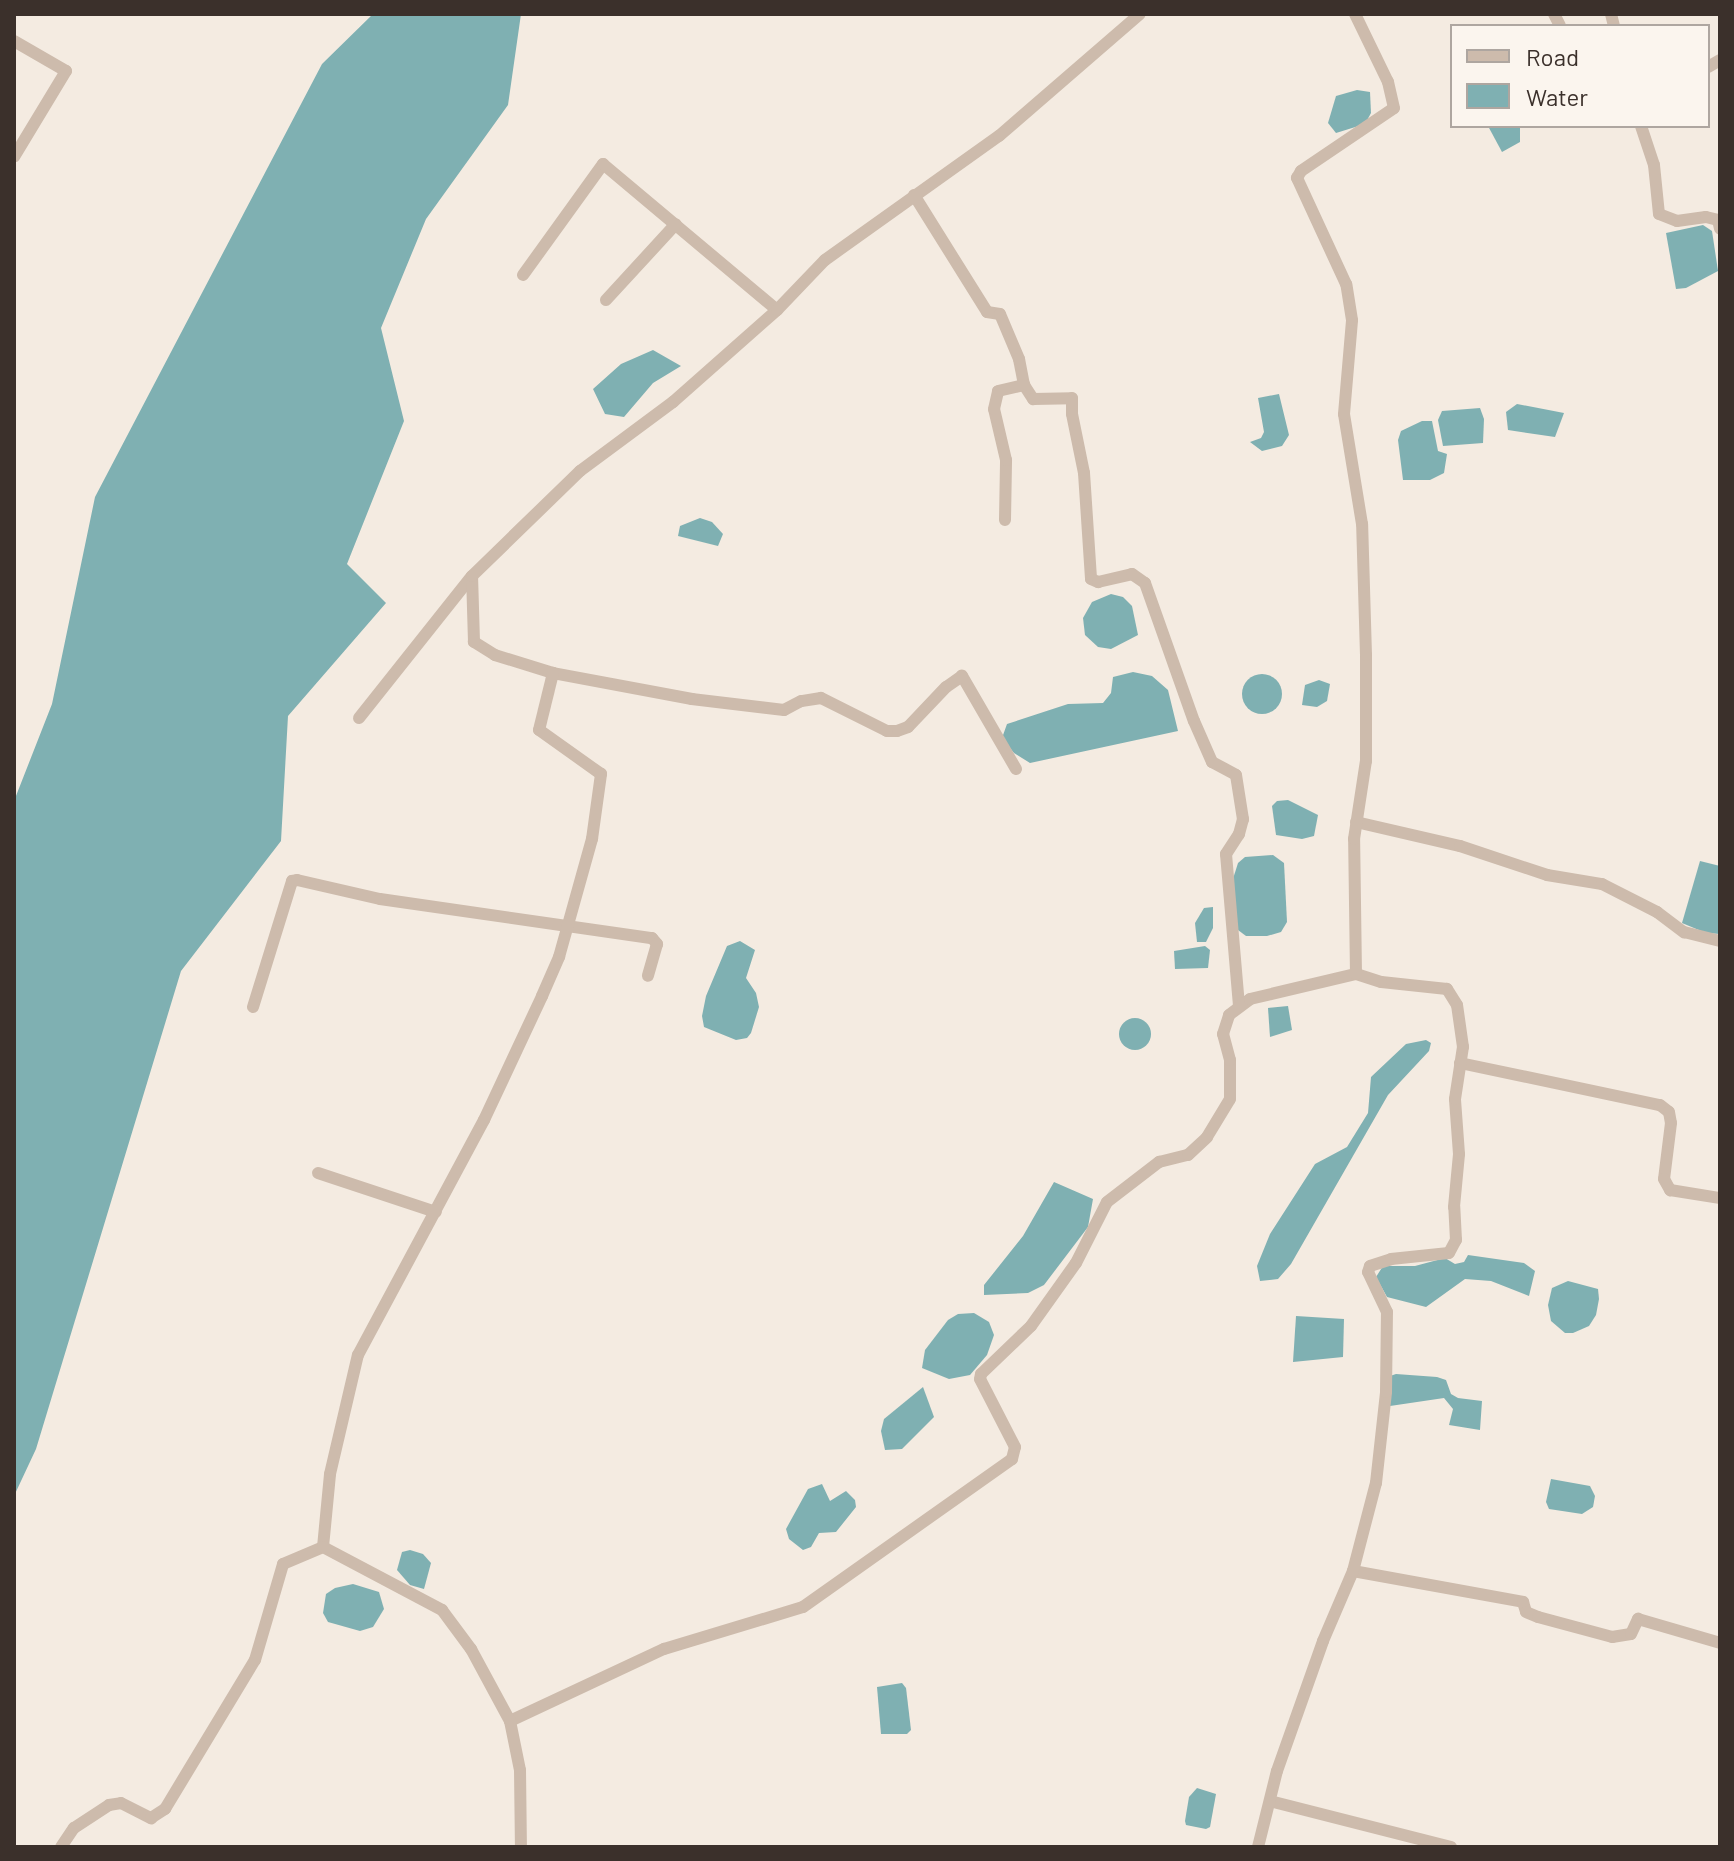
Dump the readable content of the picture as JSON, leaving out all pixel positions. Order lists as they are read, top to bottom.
{
  "legend": ["Road", "Water"]
}
